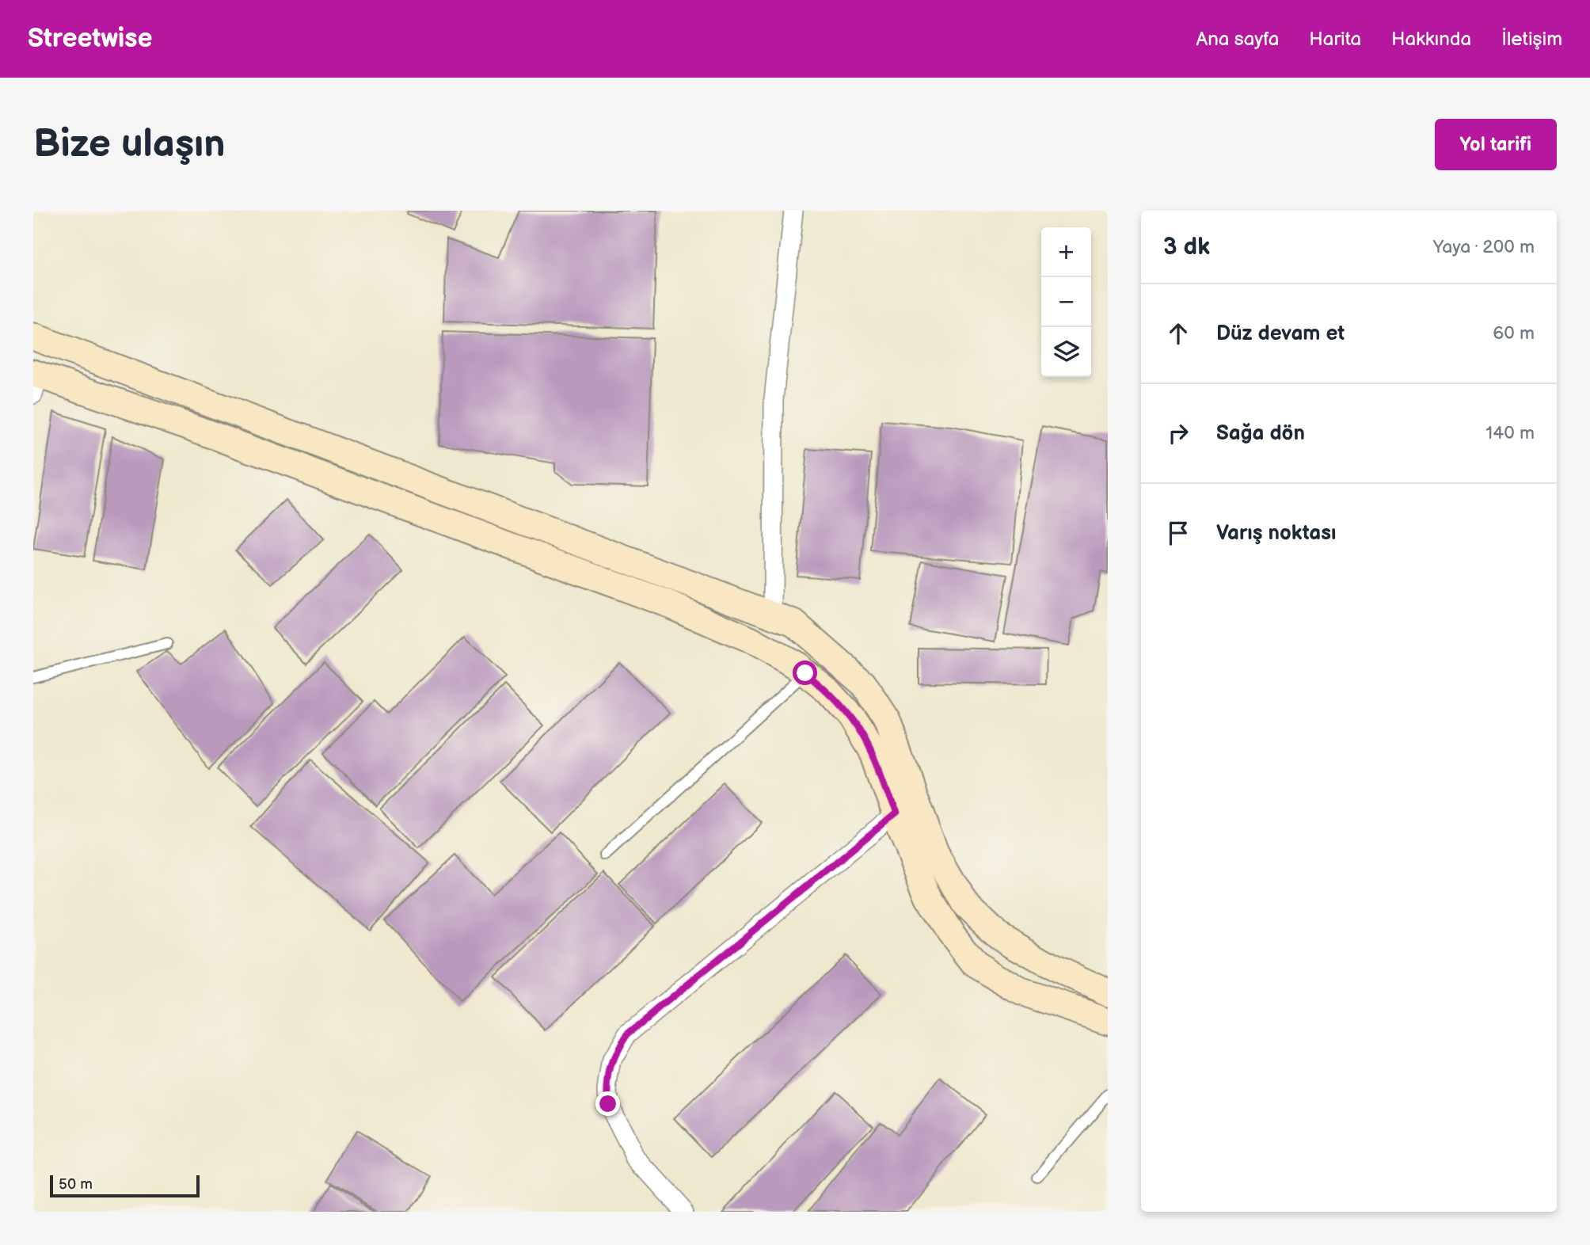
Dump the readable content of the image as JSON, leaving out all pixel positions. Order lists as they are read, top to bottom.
{
  "scale_bar": "50 m",
  "page": {
    "header": "Streetwise",
    "nav": [
      "Ana sayfa",
      "Harita",
      "Hakkında",
      "İletişim"
    ],
    "buttons": "Yol tarifi",
    "title": "Bize ulaşın",
    "heading": ["3 dk", "Yaya · 200 m"],
    "map_buttons": ["+", "−"],
    "list": [
      ["Düz devam et", "60 m"],
      ["Sağa dön", "140 m"],
      "Varış noktası"
    ],
    "scale": "50 m"
  }
}
